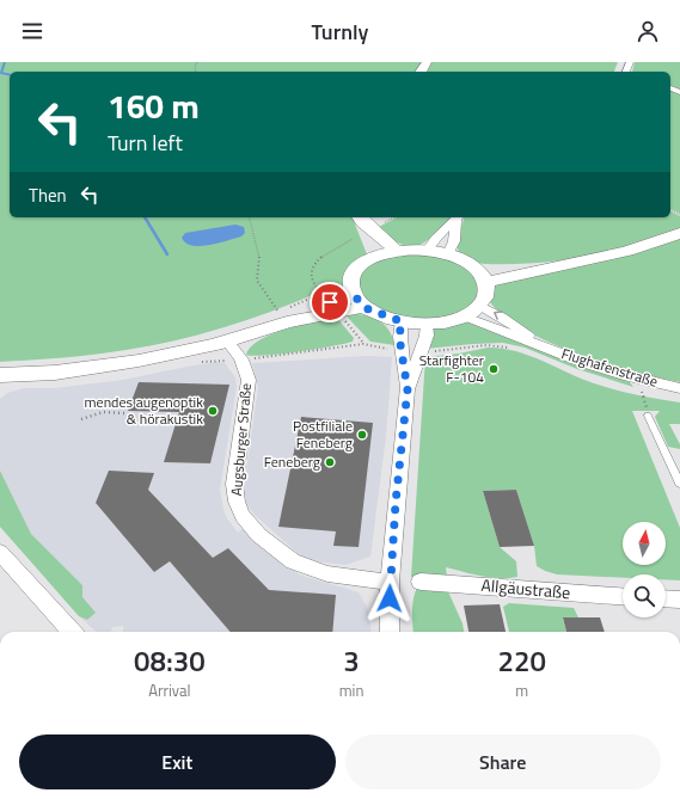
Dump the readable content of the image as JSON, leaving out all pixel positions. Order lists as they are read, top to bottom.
{
  "streets": {
    "street": ["Flughafenstraße", "Augsburger Straße", "Allgäustraße"]
  },
  "places": [
    "Starfighter F-104",
    "mendes augenoptik & hörakustik",
    "Postfiliale Feneberg",
    "Feneberg"
  ],
  "north": "top",
  "page": {
    "header": "Turnly",
    "turn": ["160 m", "Turn left"],
    "then": "Then",
    "eta": [
      "08:30",
      "Arrival",
      "3",
      "min",
      "220",
      "m"
    ],
    "buttons": ["Exit", "Share"]
  }
}
